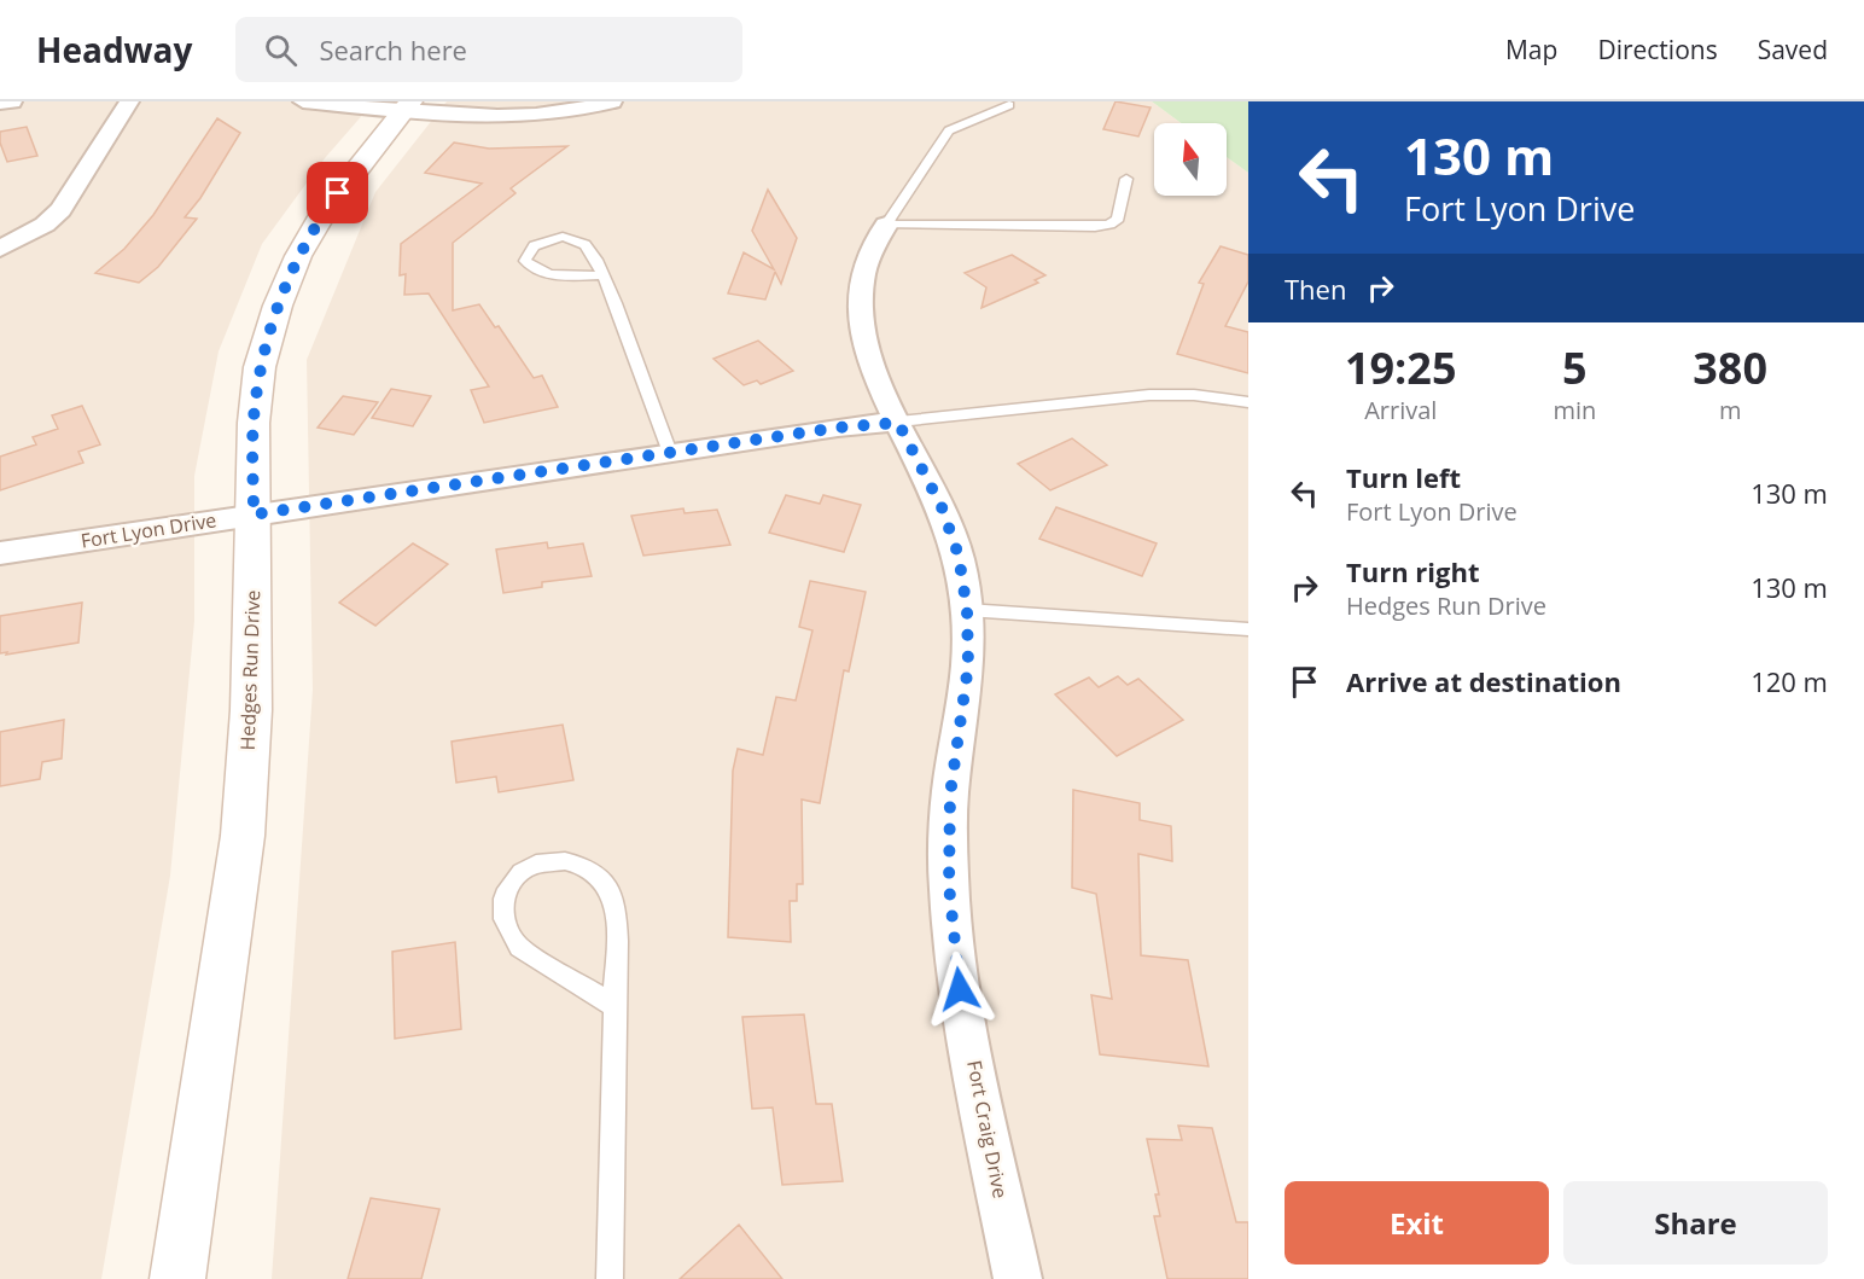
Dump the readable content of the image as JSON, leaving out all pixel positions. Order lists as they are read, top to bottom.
{
  "streets": {
    "street": ["Fort Lyon Drive", "Hedges Run Drive", "Fort Craig Drive"]
  },
  "crossings": [
    ["Fort Lyon Drive", "Hedges Run Drive"],
    ["Fort Lyon Drive", "Fort Craig Drive"]
  ],
  "north": "top",
  "page": {
    "header": "Headway",
    "search": "Search here",
    "nav": ["Map", "Directions", "Saved"],
    "turn": ["130 m", "Fort Lyon Drive"],
    "then": "Then",
    "eta": [
      "19:25",
      "Arrival",
      "5",
      "min",
      "380",
      "m"
    ],
    "list": [
      {
        "name": "Turn left",
        "note": "Fort Lyon Drive",
        "value": "130 m"
      },
      {
        "name": "Turn right",
        "note": "Hedges Run Drive",
        "value": "130 m"
      },
      {
        "name": "Arrive at destination",
        "value": "120 m"
      }
    ],
    "buttons": ["Exit", "Share"]
  }
}
